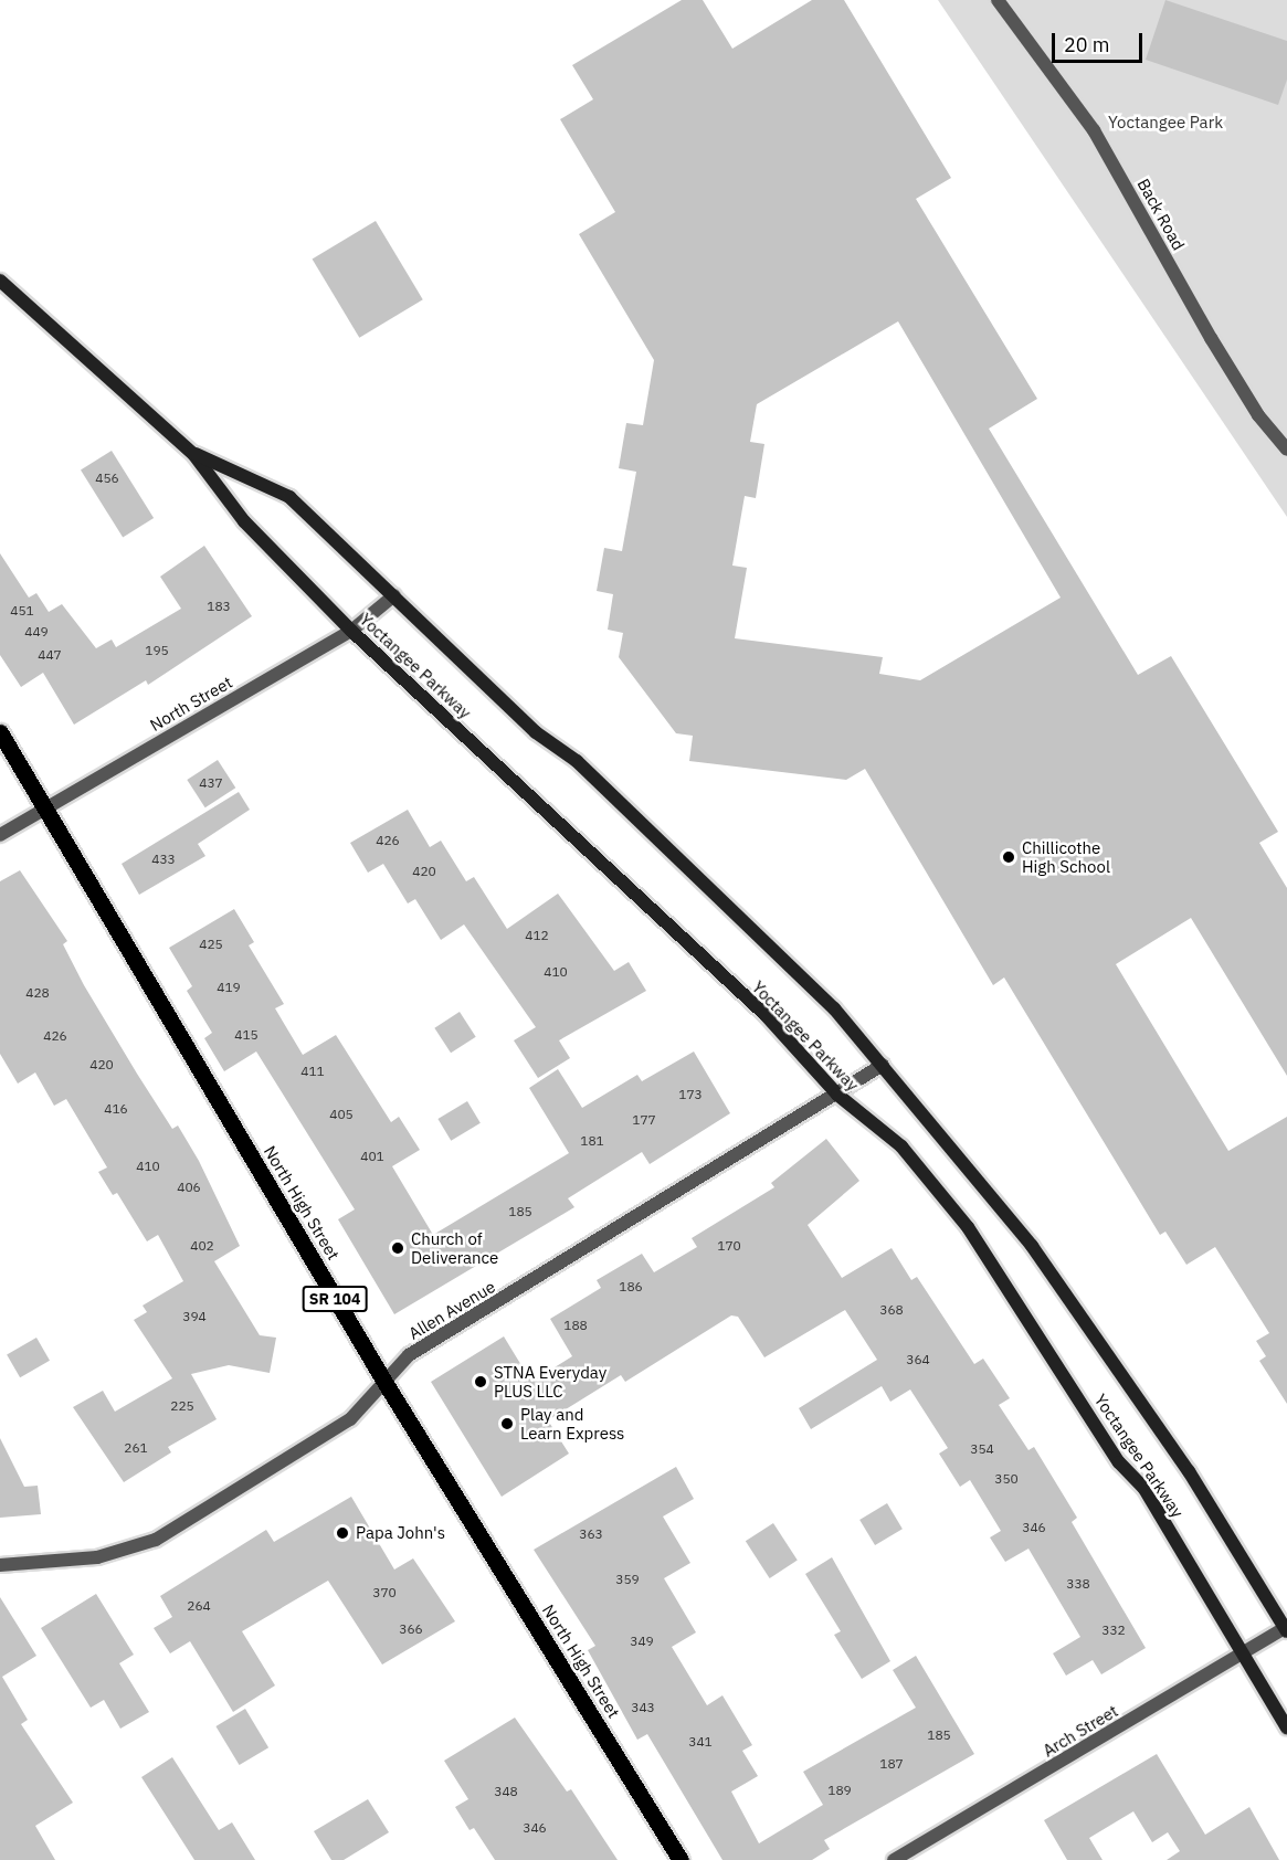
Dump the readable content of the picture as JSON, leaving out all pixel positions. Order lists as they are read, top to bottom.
{
  "streets": {
    "main road": ["North High Street", "SR 104"],
    "street": [
      "Back Road",
      "Yoctangee Parkway",
      "North Street",
      "Allen Avenue",
      "Arch Street"
    ]
  },
  "crossings": [
    ["Yoctangee Parkway", "North Street"],
    ["Yoctangee Parkway", "Allen Avenue"],
    ["Yoctangee Parkway", "Arch Street"],
    ["North Street", "North High Street"],
    ["North High Street", "Allen Avenue"]
  ],
  "parks": ["Yoctangee Park"],
  "places": [
    "Chillicothe High School",
    "Church of Deliverance",
    "STNA Everyday PLUS LLC",
    "Play and Learn Express",
    "Papa John's"
  ],
  "house_numbers": [
    "456",
    "183",
    "451",
    "449",
    "195",
    "447",
    "437",
    "426",
    "433",
    "420",
    "412",
    "425",
    "410",
    "419",
    "428",
    "415",
    "426",
    "420",
    "411",
    "173",
    "416",
    "405",
    "177",
    "181",
    "401",
    "410",
    "406",
    "185",
    "402",
    "170",
    "186",
    "368",
    "394",
    "188",
    "364",
    "225",
    "261",
    "354",
    "350",
    "346",
    "363",
    "359",
    "338",
    "370",
    "264",
    "366",
    "332",
    "349",
    "343",
    "185",
    "341",
    "187",
    "189",
    "348",
    "346"
  ],
  "scale_bar": "20 m"
}
